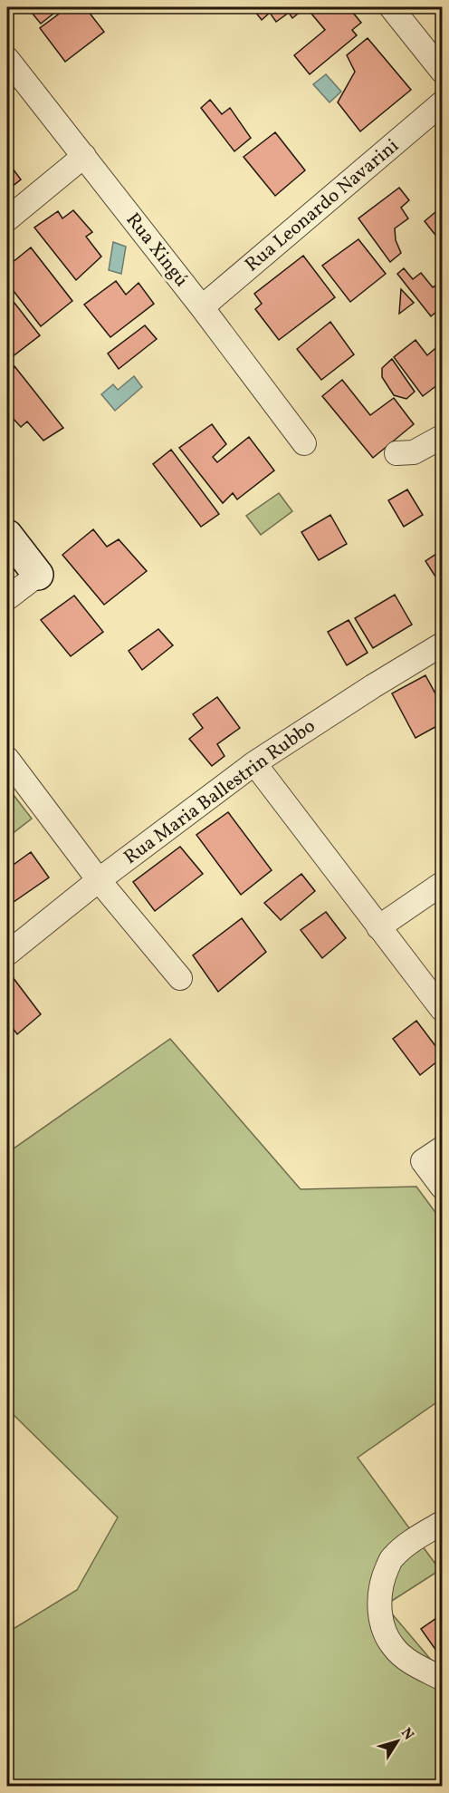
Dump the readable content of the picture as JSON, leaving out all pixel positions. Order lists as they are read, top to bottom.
{
  "streets": {
    "street": ["Rua Leonardo Navarini", "Rua Xingú", "Rua Maria Ballestrin Rubbo"]
  },
  "crossings": [
    ["Rua Leonardo Navarini", "Rua Xingú"]
  ],
  "north": "top right"
}
